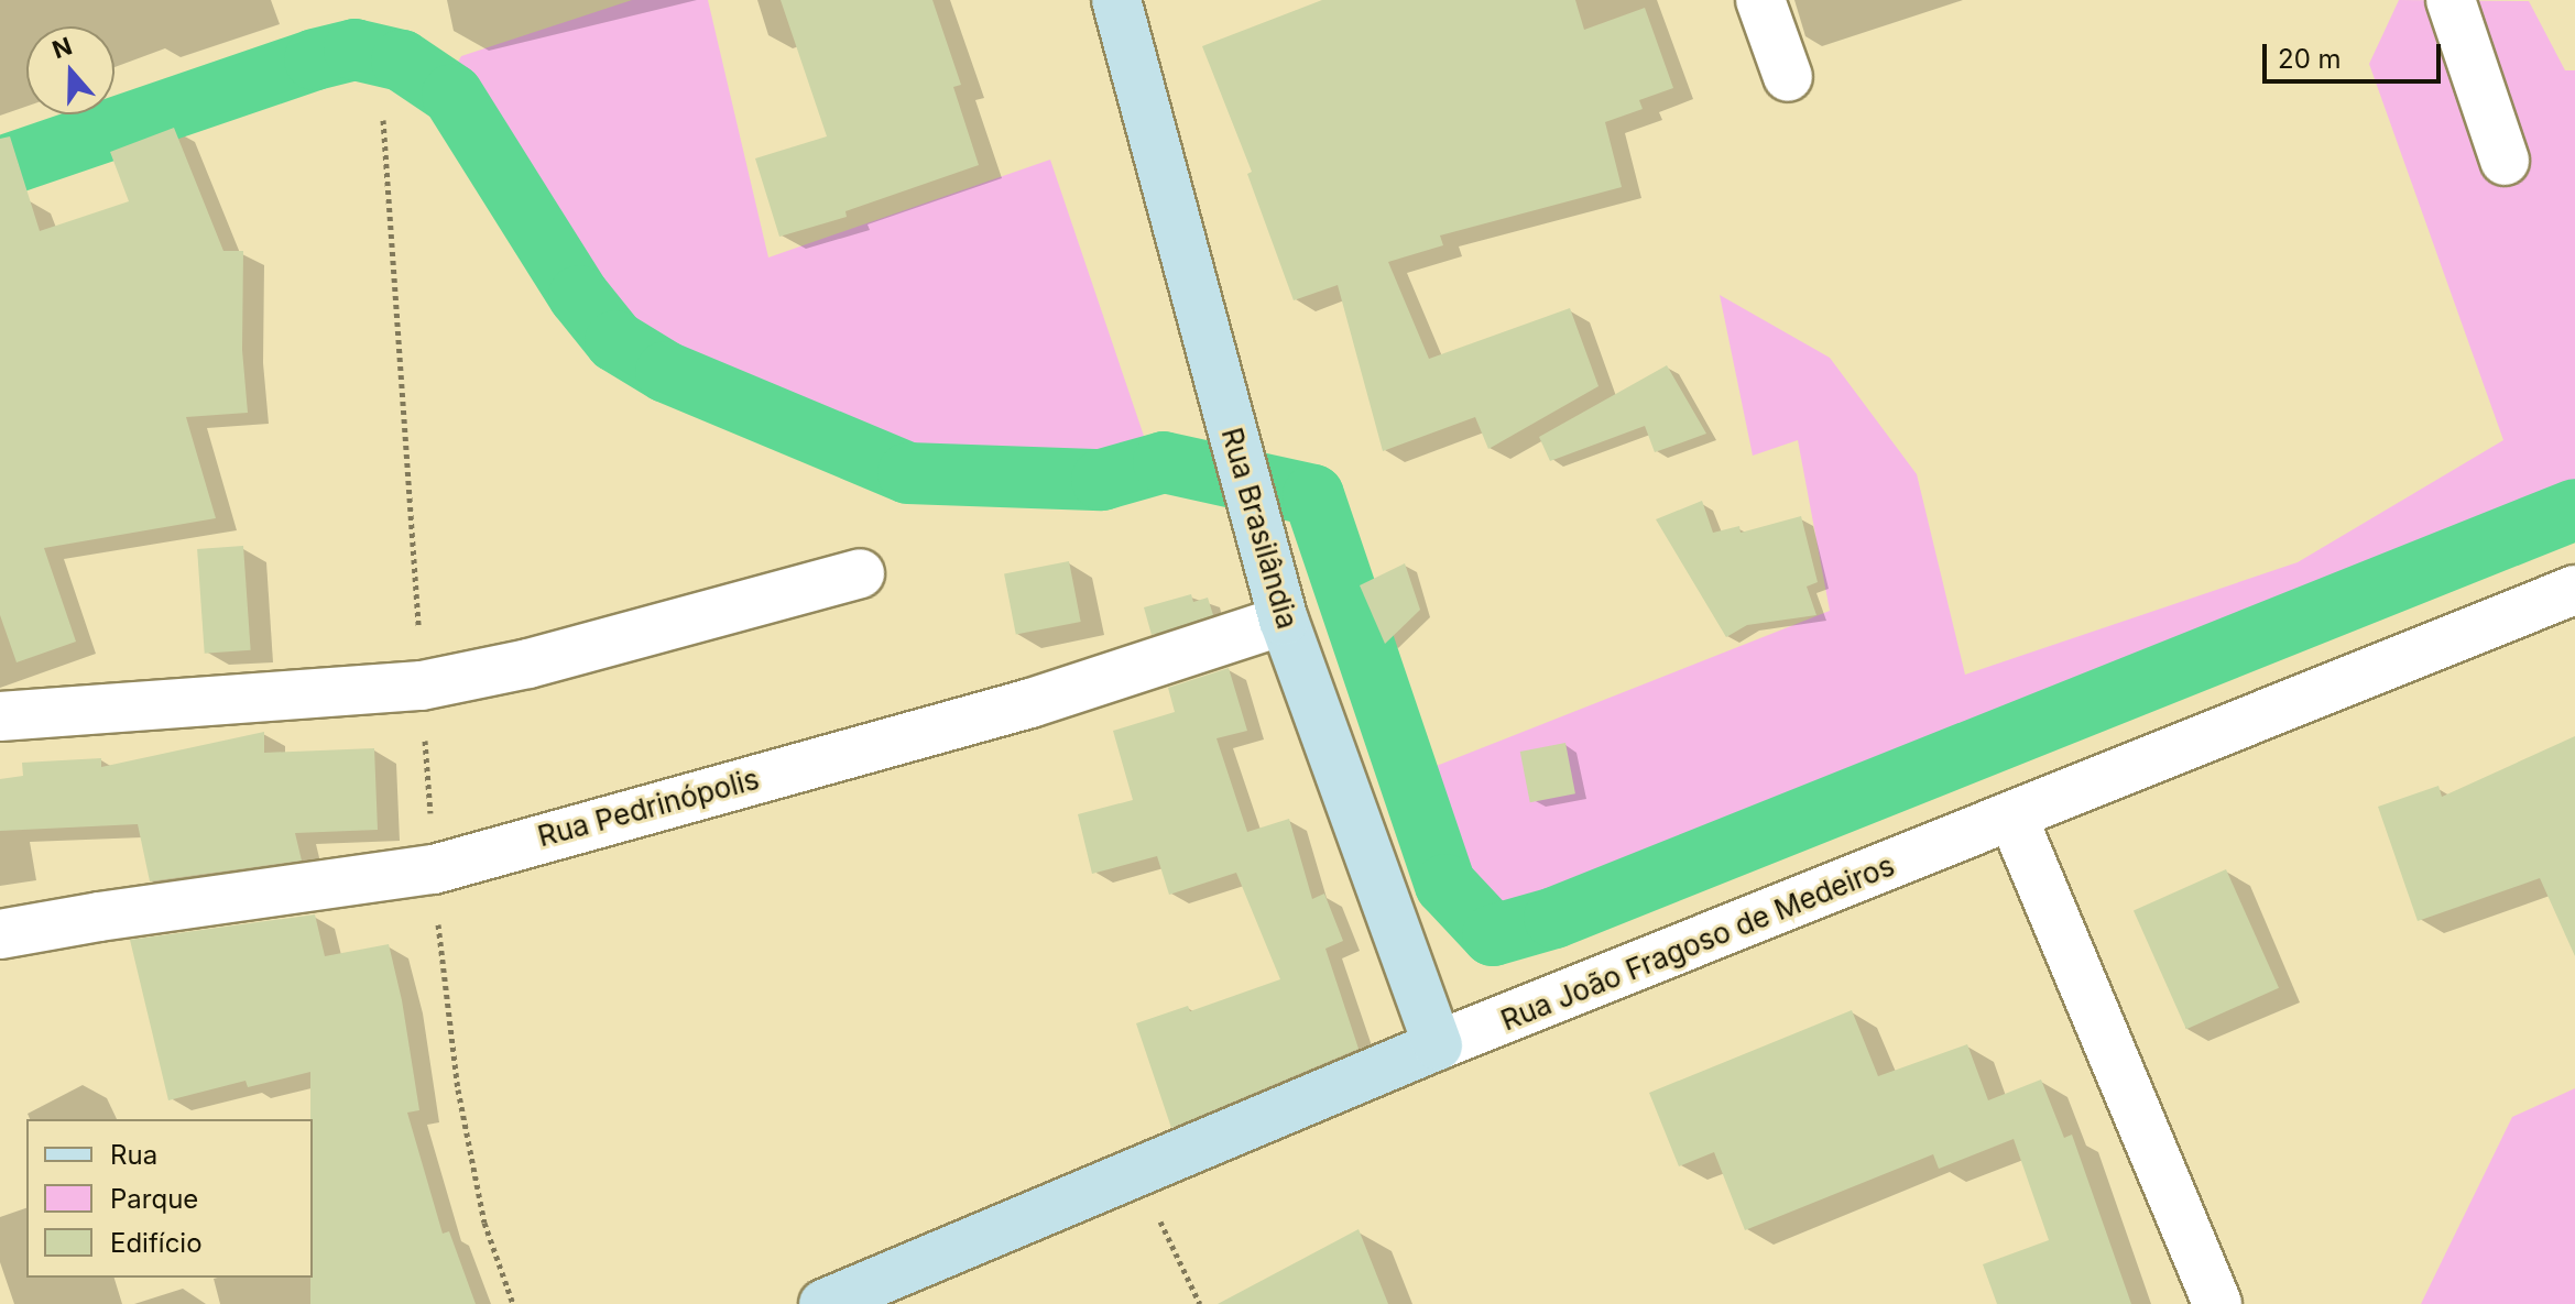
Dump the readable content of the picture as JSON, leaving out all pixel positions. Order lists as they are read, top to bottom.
{
  "streets": {
    "street": ["Rua Brasilândia", "Rua Pedrinópolis", "Rua João Fragoso de Medeiros"]
  },
  "crossings": [
    ["Rua Brasilândia", "Rua Pedrinópolis"],
    ["Rua Brasilândia", "Rua João Fragoso de Medeiros"]
  ],
  "legend": ["Rua", "Parque", "Edifício"],
  "scale_bar": "20 m",
  "north": "top"
}
